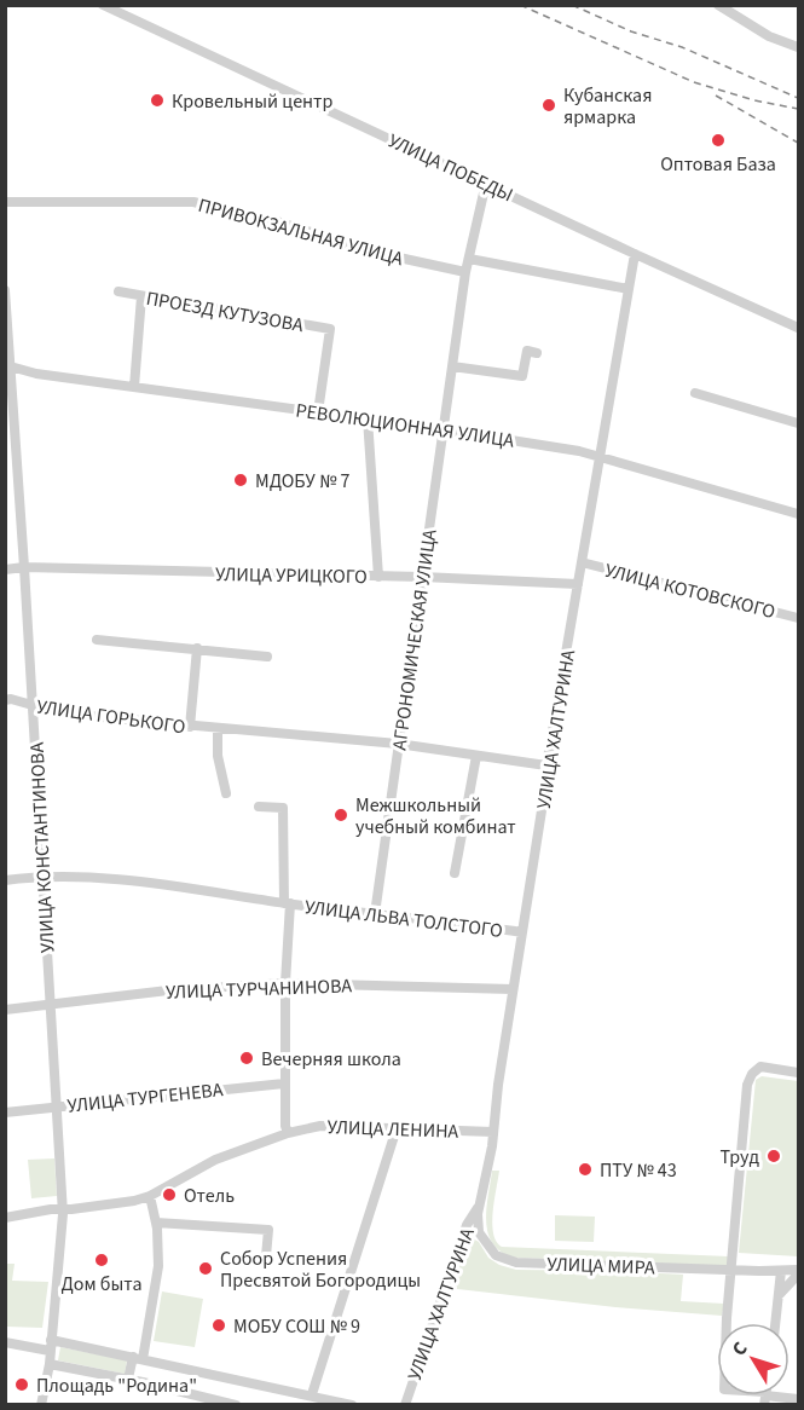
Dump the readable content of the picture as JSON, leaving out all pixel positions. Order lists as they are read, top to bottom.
{
  "streets": {
    "street": [
      "УЛИЦА ПОБЕДЫ",
      "ПРИВОКЗАЛЬНАЯ УЛИЦА",
      "ПРОЕЗД КУТУЗОВА",
      "РЕВОЛЮЦИОННАЯ УЛИЦА",
      "УЛИЦА УРИЦКОГО",
      "УЛИЦА КОТОВСКОГО",
      "АГРОНОМИЧЕСКАЯ УЛИЦА",
      "УЛИЦА ГОРЬКОГО",
      "УЛИЦА ХАЛТУРИНА",
      "УЛИЦА КОНСТАНТИНОВА",
      "УЛИЦА ЛЬВА ТОЛСТОГО",
      "УЛИЦА ТУРЧАНИНОВА",
      "УЛИЦА ТУРГЕНЕВА",
      "УЛИЦА ЛЕНИНА",
      "УЛИЦА МИРА"
    ]
  },
  "crossings": [
    ["УЛИЦА ПОБЕДЫ", "АГРОНОМИЧЕСКАЯ УЛИЦА"],
    ["УЛИЦА ПОБЕДЫ", "УЛИЦА ХАЛТУРИНА"],
    ["ПРИВОКЗАЛЬНАЯ УЛИЦА", "АГРОНОМИЧЕСКАЯ УЛИЦА"],
    ["ПРОЕЗД КУТУЗОВА", "РЕВОЛЮЦИОННАЯ УЛИЦА"],
    ["РЕВОЛЮЦИОННАЯ УЛИЦА", "АГРОНОМИЧЕСКАЯ УЛИЦА"],
    ["РЕВОЛЮЦИОННАЯ УЛИЦА", "УЛИЦА ХАЛТУРИНА"],
    ["РЕВОЛЮЦИОННАЯ УЛИЦА", "УЛИЦА КОНСТАНТИНОВА"],
    ["УЛИЦА УРИЦКОГО", "АГРОНОМИЧЕСКАЯ УЛИЦА"],
    ["УЛИЦА УРИЦКОГО", "УЛИЦА ХАЛТУРИНА"],
    ["УЛИЦА УРИЦКОГО", "УЛИЦА КОНСТАНТИНОВА"],
    ["УЛИЦА КОТОВСКОГО", "УЛИЦА ХАЛТУРИНА"],
    ["АГРОНОМИЧЕСКАЯ УЛИЦА", "УЛИЦА ГОРЬКОГО"],
    ["АГРОНОМИЧЕСКАЯ УЛИЦА", "УЛИЦА ЛЬВА ТОЛСТОГО"],
    ["УЛИЦА ГОРЬКОГО", "УЛИЦА ХАЛТУРИНА"],
    ["УЛИЦА ГОРЬКОГО", "УЛИЦА КОНСТАНТИНОВА"],
    ["УЛИЦА ХАЛТУРИНА", "УЛИЦА ЛЬВА ТОЛСТОГО"],
    ["УЛИЦА ХАЛТУРИНА", "УЛИЦА ТУРЧАНИНОВА"],
    ["УЛИЦА ХАЛТУРИНА", "УЛИЦА ЛЕНИНА"],
    ["УЛИЦА ХАЛТУРИНА", "УЛИЦА МИРА"],
    ["УЛИЦА КОНСТАНТИНОВА", "УЛИЦА ЛЬВА ТОЛСТОГО"],
    ["УЛИЦА КОНСТАНТИНОВА", "УЛИЦА ТУРЧАНИНОВА"],
    ["УЛИЦА КОНСТАНТИНОВА", "УЛИЦА ТУРГЕНЕВА"],
    ["УЛИЦА КОНСТАНТИНОВА", "УЛИЦА ЛЕНИНА"]
  ],
  "places": [
    "Кровельный центр",
    "Кубанская ярмарка",
    "Оптовая База",
    "МДОБУ № 7",
    "Межшкольный учебный комбинат",
    "Вечерняя школа",
    "Труд",
    "ПТУ № 43",
    "Отель",
    "Дом быта",
    "Собор Успения Пресвятой Богородицы",
    "МОБУ СОШ № 9",
    "Площадь \"Родина\""
  ],
  "north": "top left"
}
